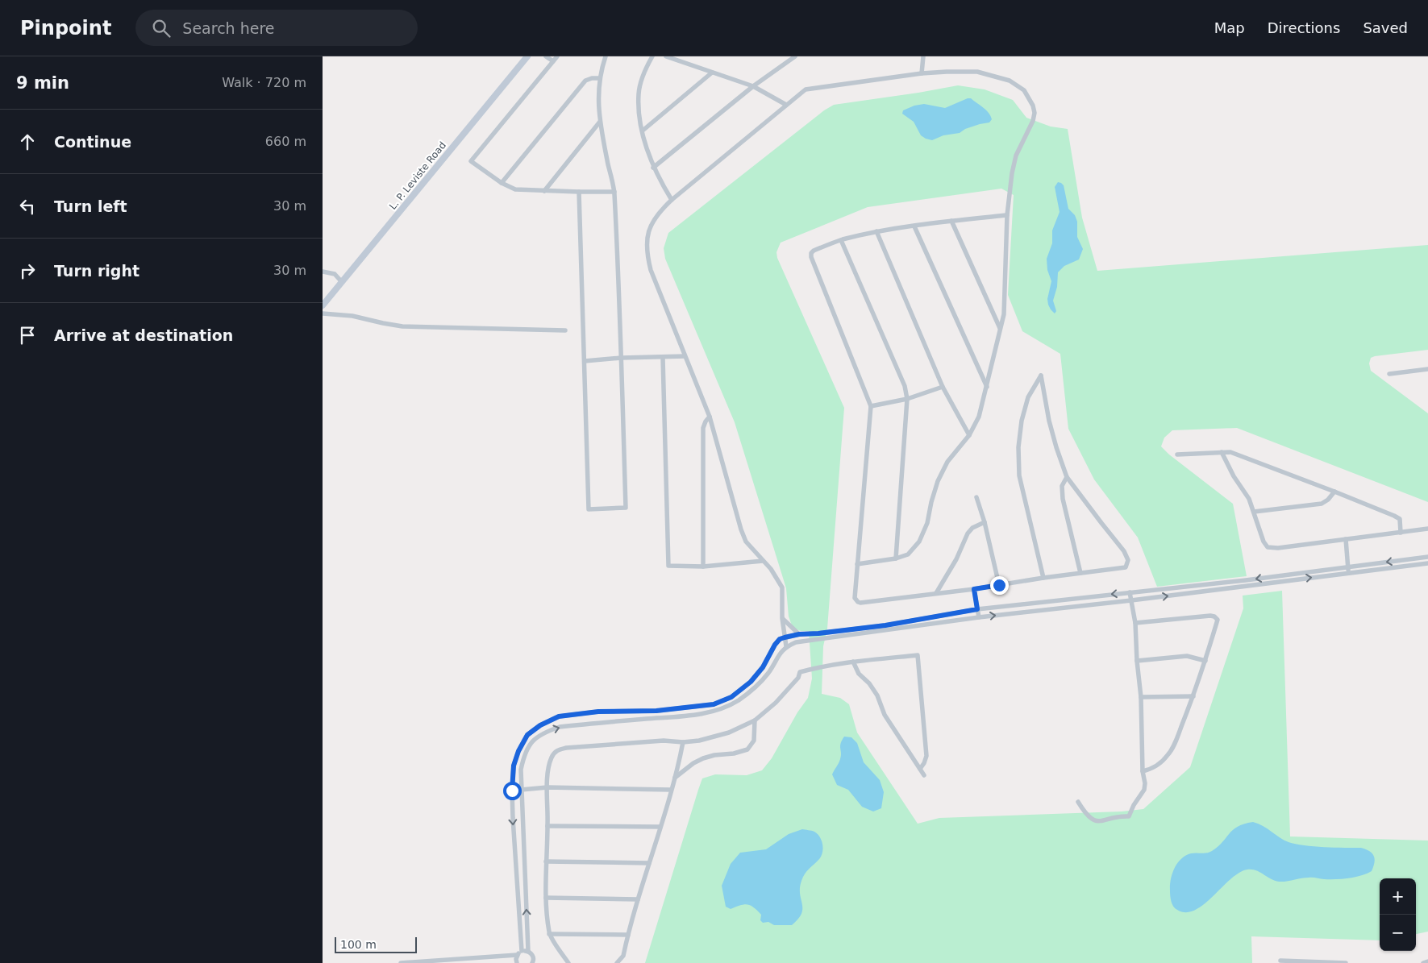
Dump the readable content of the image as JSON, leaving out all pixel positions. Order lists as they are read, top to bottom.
{
  "streets": {
    "main road": ["L. P. Leviste Road"]
  },
  "scale_bar": "100 m",
  "page": {
    "header": "Pinpoint",
    "search": "Search here",
    "nav": ["Map", "Directions", "Saved"],
    "heading": ["9 min", "Walk · 720 m"],
    "list": [
      ["Continue", "660 m"],
      ["Turn left", "30 m"],
      ["Turn right", "30 m"],
      "Arrive at destination"
    ],
    "map_buttons": ["+", "−"],
    "scale": "100 m"
  }
}
